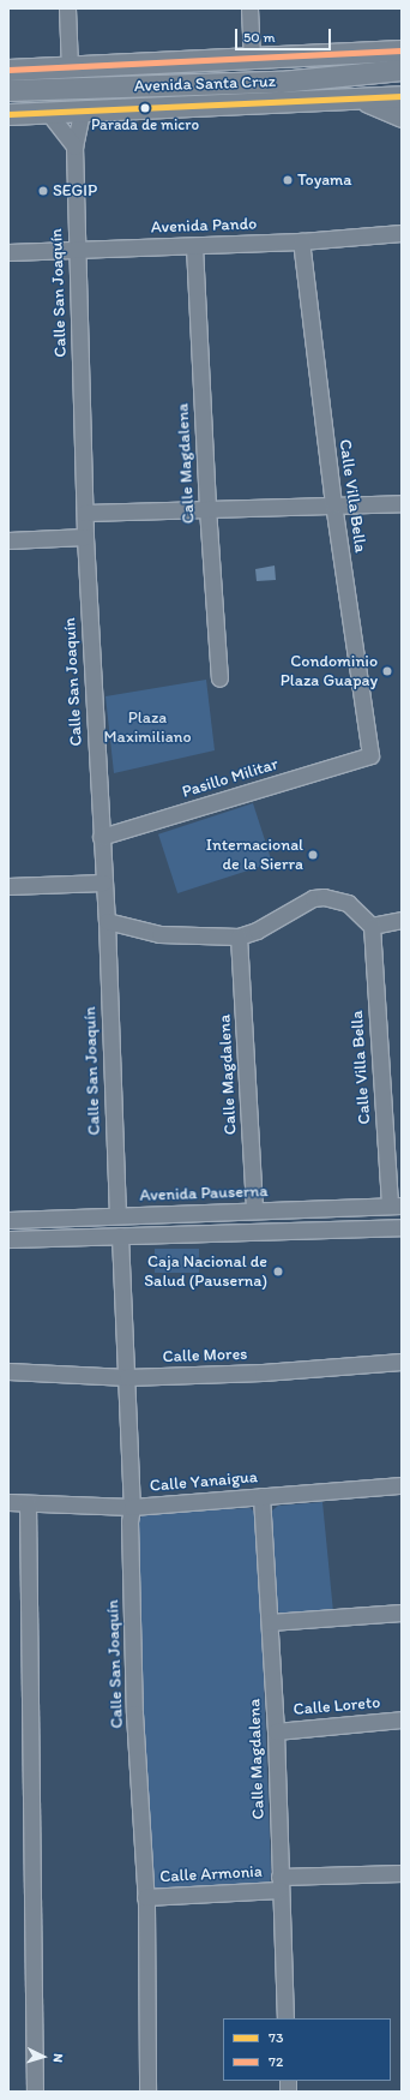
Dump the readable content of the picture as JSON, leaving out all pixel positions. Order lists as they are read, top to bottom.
{
  "streets": {
    "main road": ["Avenida Santa Cruz"],
    "street": [
      "Avenida Pando",
      "Calle San Joaquín",
      "Calle Magdalena",
      "Calle Villa Bella",
      "Pasillo Militar",
      "Avenida Pauserna",
      "Calle Mores",
      "Calle Yanaigua",
      "Calle Loreto",
      "Calle Armonia"
    ]
  },
  "crossings": [
    ["Avenida Santa Cruz", "Calle San Joaquín"],
    ["Avenida Pando", "Calle San Joaquín"],
    ["Avenida Pando", "Calle Magdalena"],
    ["Avenida Pando", "Calle Villa Bella"],
    ["Calle San Joaquín", "Pasillo Militar"],
    ["Calle San Joaquín", "Avenida Pauserna"],
    ["Calle San Joaquín", "Calle Mores"],
    ["Calle San Joaquín", "Calle Yanaigua"],
    ["Calle San Joaquín", "Calle Armonia"],
    ["Calle Magdalena", "Avenida Pauserna"],
    ["Calle Magdalena", "Calle Yanaigua"],
    ["Calle Magdalena", "Calle Loreto"],
    ["Calle Magdalena", "Calle Armonia"],
    ["Calle Villa Bella", "Pasillo Militar"],
    ["Calle Villa Bella", "Avenida Pauserna"]
  ],
  "parks": ["Plaza Maximiliano"],
  "places": [
    "Parada de micro",
    "Toyama",
    "SEGIP",
    "Condominio Plaza Guapay",
    "Internacional de la Sierra",
    "Caja Nacional de Salud (Pauserna)"
  ],
  "lines": ["transit line 72", "transit line 73"],
  "legend": ["73", "72"],
  "scale_bar": "50 m",
  "north": "right"
}
